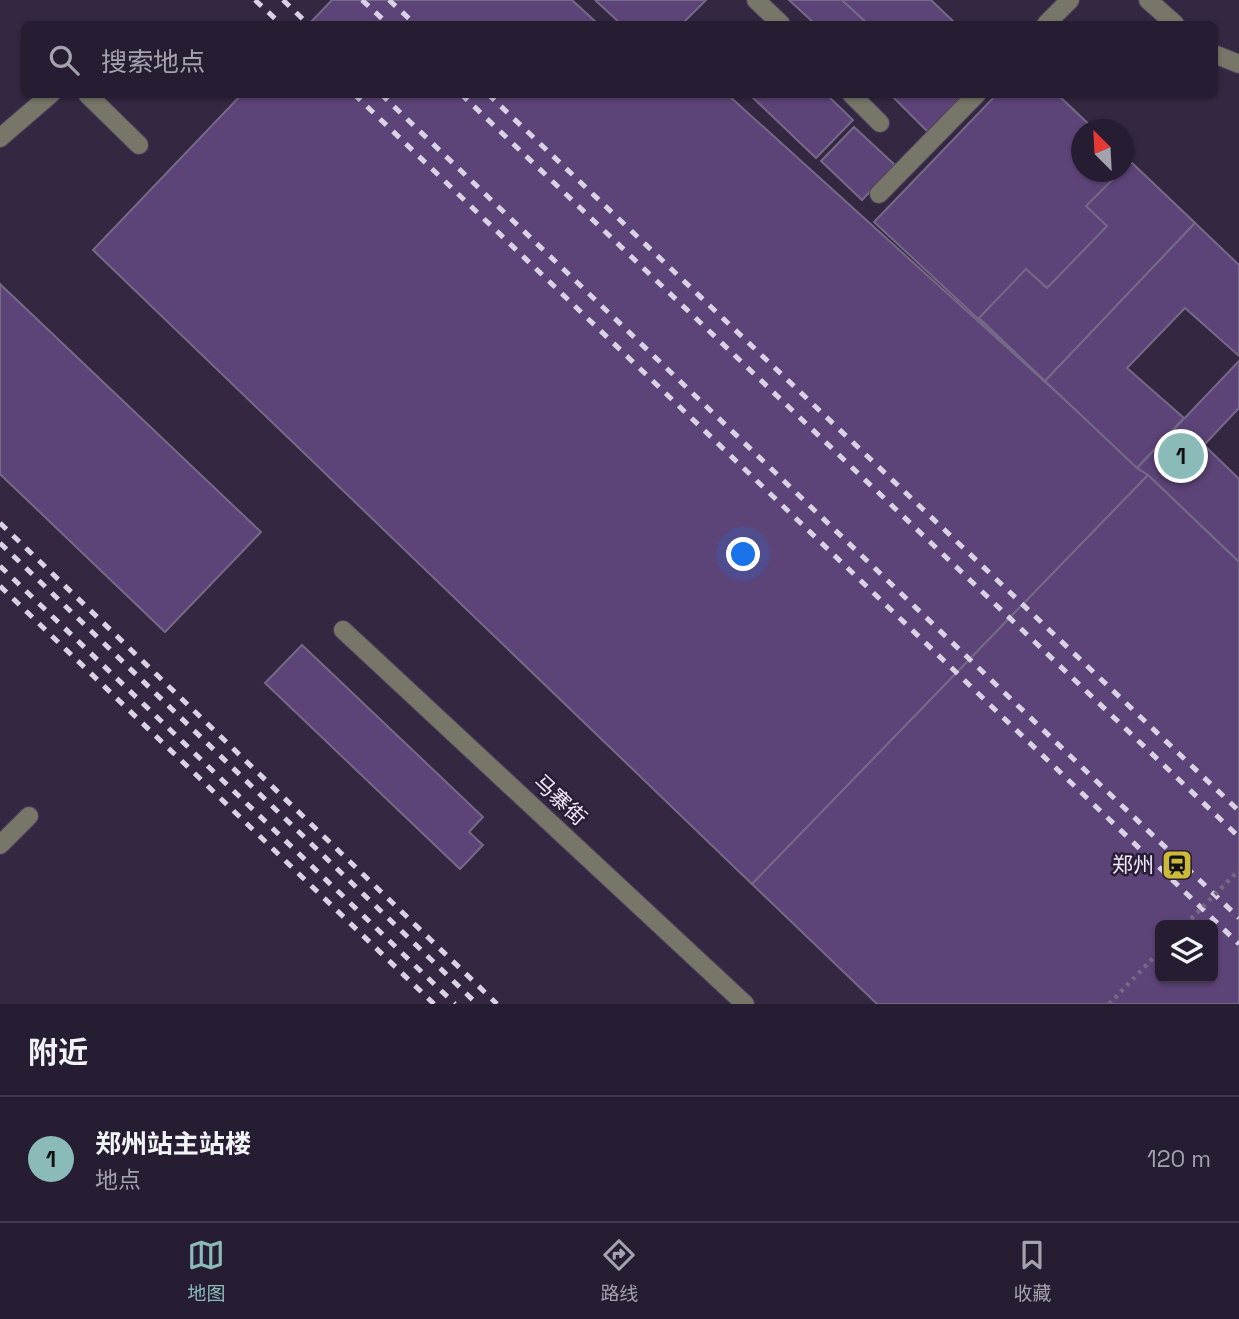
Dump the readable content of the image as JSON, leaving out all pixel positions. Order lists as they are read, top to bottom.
{
  "streets": {
    "street": ["马寨街"]
  },
  "places": {
    "station": ["郑州"]
  },
  "north": "top left",
  "page": {
    "search": "搜索地点",
    "pins": "1",
    "heading": "附近",
    "list": [
      {
        "mark": "1",
        "name": "郑州站主站楼",
        "note": "地点",
        "value": "120 m"
      }
    ],
    "nav": ["地图", "路线", "收藏"]
  }
}
